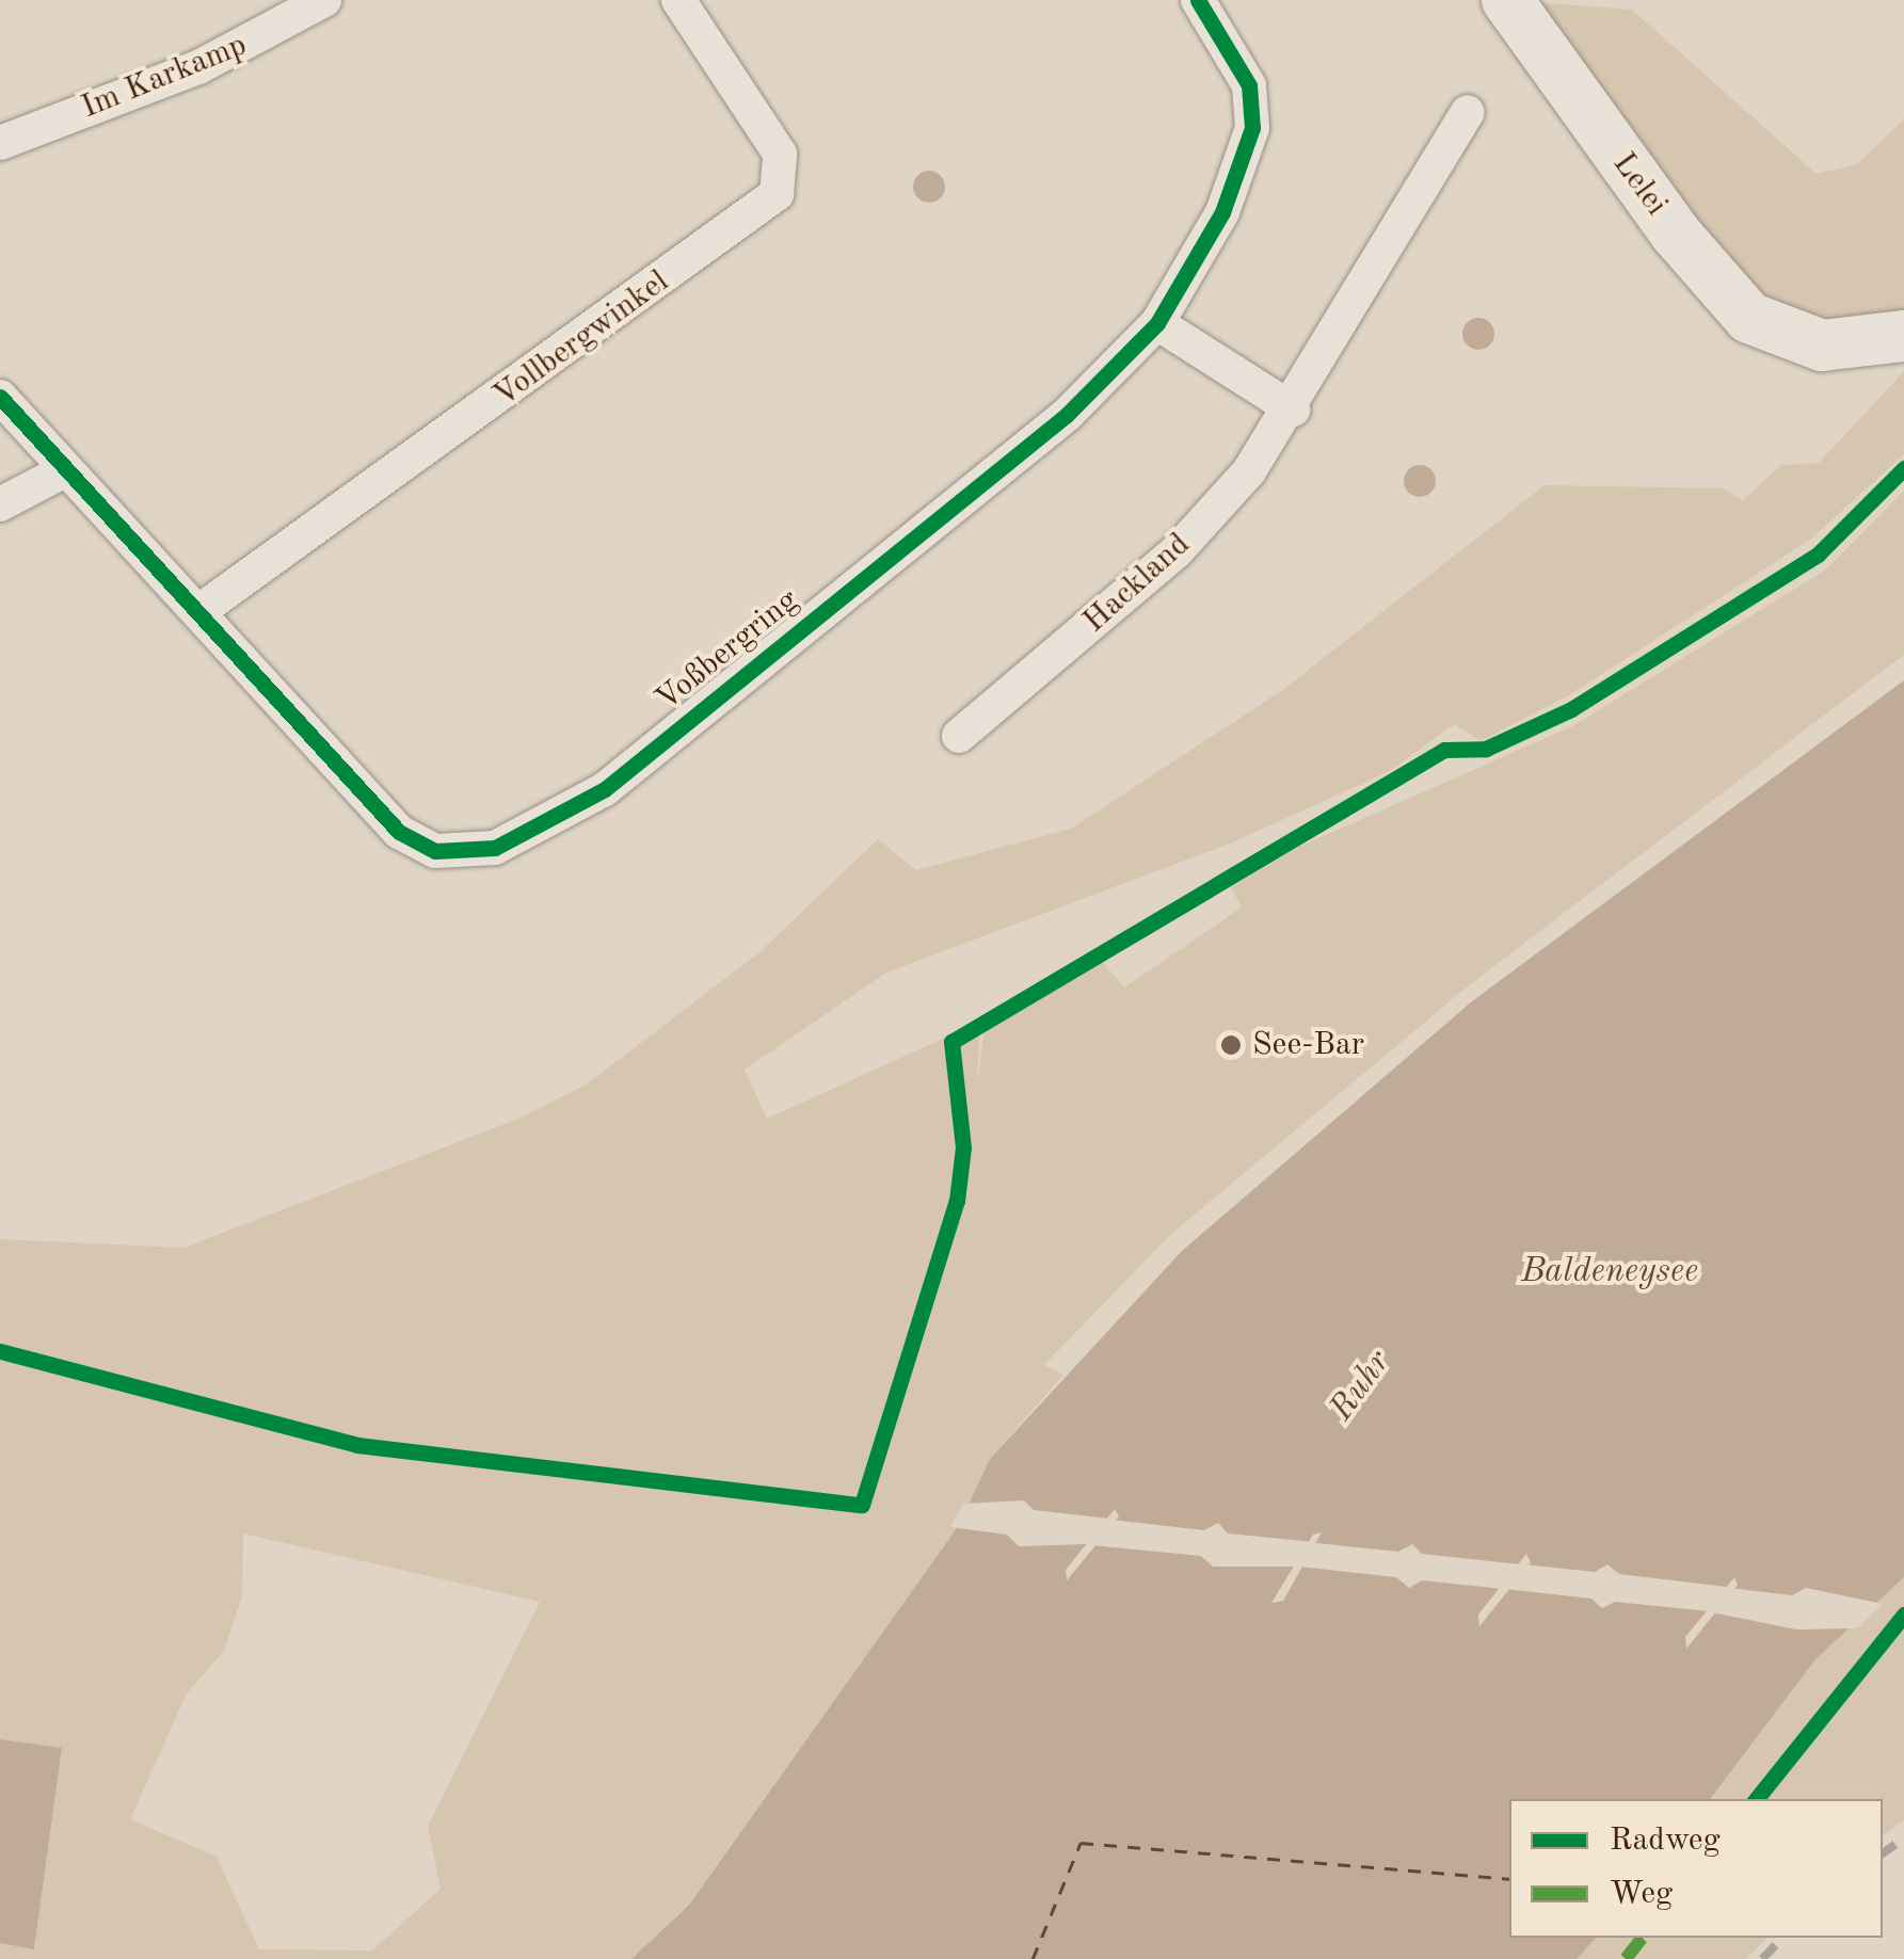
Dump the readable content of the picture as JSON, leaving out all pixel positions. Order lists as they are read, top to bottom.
{
  "streets": {
    "street": [
      "Im Karkamp",
      "Lelei",
      "Vollbergwinkel",
      "Hackland",
      "Voßbergring"
    ]
  },
  "crossings": [
    ["Vollbergwinkel", "Voßbergring"]
  ],
  "water": ["Baldeneysee", "Ruhr"],
  "places": ["See-Bar"],
  "legend": ["Radweg", "Weg"]
}
